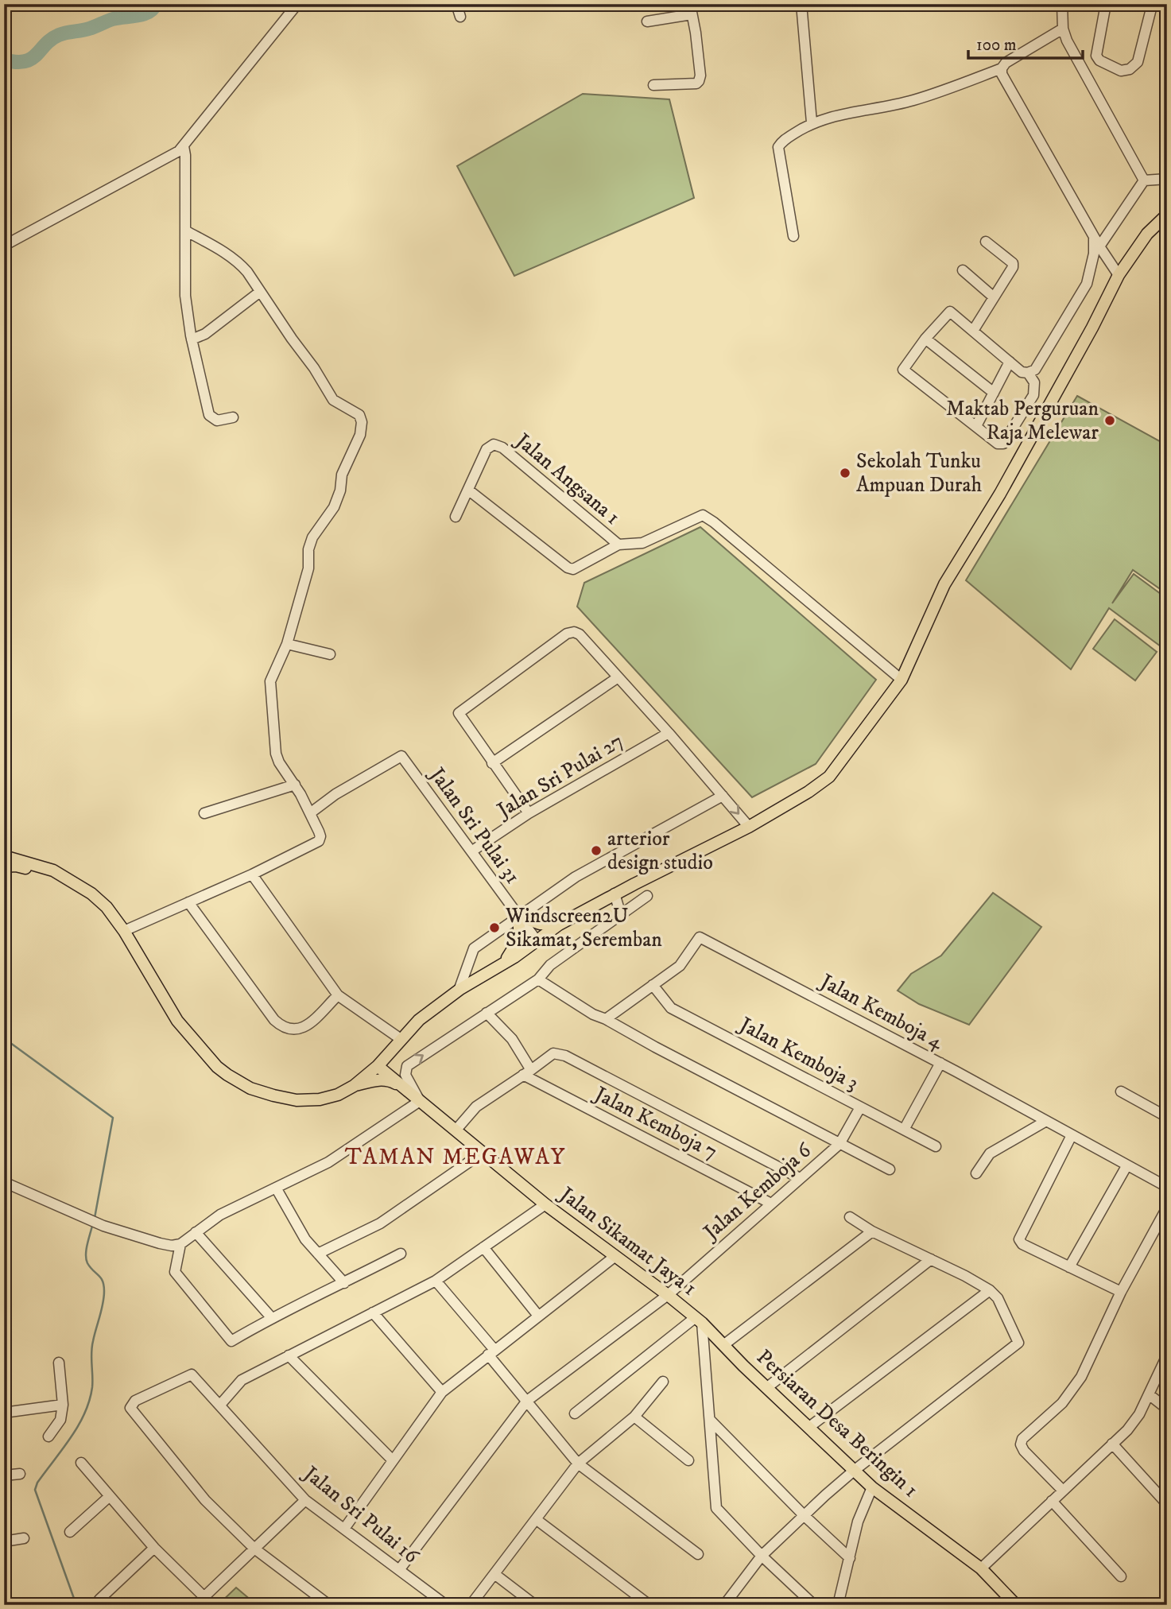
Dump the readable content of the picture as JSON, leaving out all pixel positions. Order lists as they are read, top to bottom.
{
  "streets": {
    "main road": ["Jalan Sikamat Jaya 1", "Persiaran Desa Beringin 1"],
    "street": [
      "Jalan Angsana 1",
      "Jalan Sri Pulai 27",
      "Jalan Sri Pulai 31",
      "Jalan Kemboja 4",
      "Jalan Kemboja 3",
      "Jalan Kemboja 7",
      "Jalan Kemboja 6",
      "Jalan Sri Pulai 16"
    ]
  },
  "crossings": [
    ["Jalan Sri Pulai 27", "Jalan Sri Pulai 31"],
    ["Jalan Kemboja 4", "Jalan Kemboja 3"],
    ["Jalan Kemboja 3", "Jalan Kemboja 6"],
    ["Jalan Kemboja 7", "Jalan Kemboja 6"],
    ["Jalan Kemboja 6", "Jalan Sikamat Jaya 1"],
    ["Jalan Kemboja 6", "Jalan Sri Pulai 16"],
    ["Jalan Sikamat Jaya 1", "Persiaran Desa Beringin 1"]
  ],
  "districts": ["TAMAN MEGAWAY"],
  "places": [
    "Maktab Perguruan Raja Melewar",
    "Sekolah Tunku Ampuan Durah",
    "arterior design studio",
    "Windscreen2U Sikamat, Seremban"
  ],
  "scale_bar": "100 m"
}
